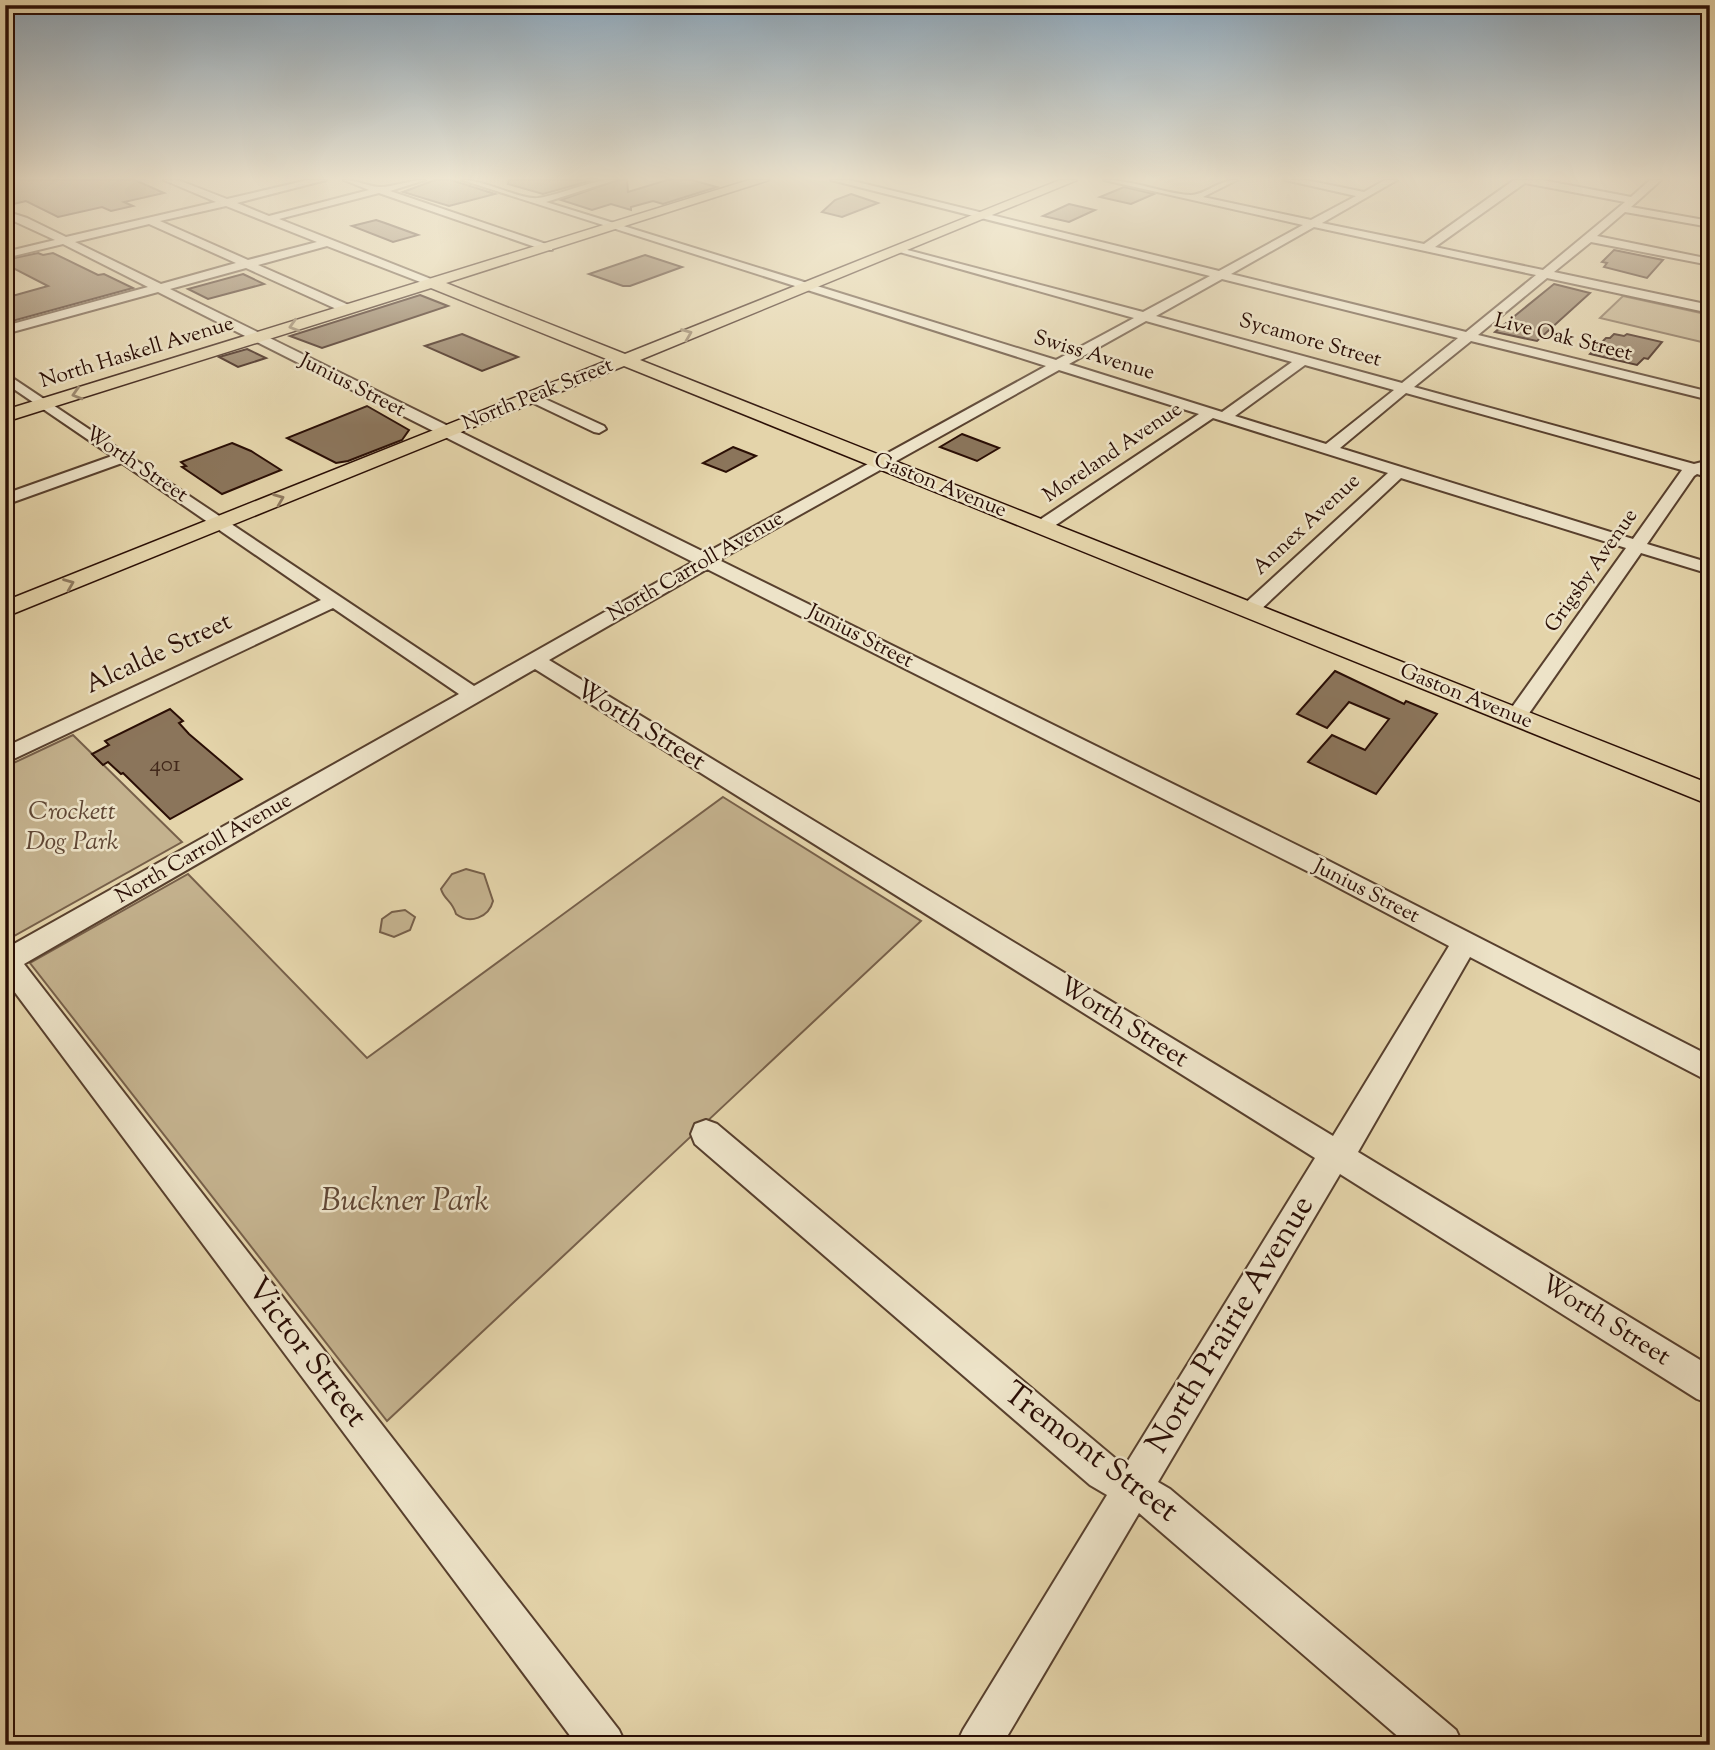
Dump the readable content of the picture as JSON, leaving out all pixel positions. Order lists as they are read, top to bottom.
{
  "streets": {
    "main road": ["North Haskell Avenue", "North Peak Street", "Gaston Avenue"],
    "street": [
      "Live Oak Street",
      "Sycamore Street",
      "Swiss Avenue",
      "Junius Street",
      "Moreland Avenue",
      "Worth Street",
      "Annex Avenue",
      "North Carroll Avenue",
      "Grigsby Avenue",
      "Alcalde Street",
      "North Prairie Avenue",
      "Victor Street",
      "Tremont Street"
    ]
  },
  "crossings": [
    ["Live Oak Street", "Annex Avenue"],
    ["Live Oak Street", "North Carroll Avenue"],
    ["Sycamore Street", "Moreland Avenue"],
    ["Sycamore Street", "Annex Avenue"],
    ["Sycamore Street", "North Carroll Avenue"],
    ["Sycamore Street", "Grigsby Avenue"],
    ["North Haskell Avenue", "Junius Street"],
    ["North Haskell Avenue", "Worth Street"],
    ["North Haskell Avenue", "Gaston Avenue"],
    ["Swiss Avenue", "North Peak Street"],
    ["Swiss Avenue", "Moreland Avenue"],
    ["Swiss Avenue", "Annex Avenue"],
    ["Swiss Avenue", "North Carroll Avenue"],
    ["Swiss Avenue", "Grigsby Avenue"],
    ["Junius Street", "North Peak Street"],
    ["Junius Street", "North Carroll Avenue"],
    ["Junius Street", "North Prairie Avenue"],
    ["North Peak Street", "Worth Street"],
    ["North Peak Street", "Gaston Avenue"],
    ["Moreland Avenue", "Gaston Avenue"],
    ["Worth Street", "North Carroll Avenue"],
    ["Worth Street", "Alcalde Street"],
    ["Worth Street", "North Prairie Avenue"],
    ["Gaston Avenue", "Annex Avenue"],
    ["Gaston Avenue", "North Carroll Avenue"],
    ["Gaston Avenue", "Grigsby Avenue"],
    ["North Carroll Avenue", "Victor Street"],
    ["North Prairie Avenue", "Tremont Street"]
  ],
  "one_way": ["North Haskell Avenue", "North Peak Street"],
  "parks": ["Crockett Dog Park", "Buckner Park"],
  "house_numbers": ["401"]
}
